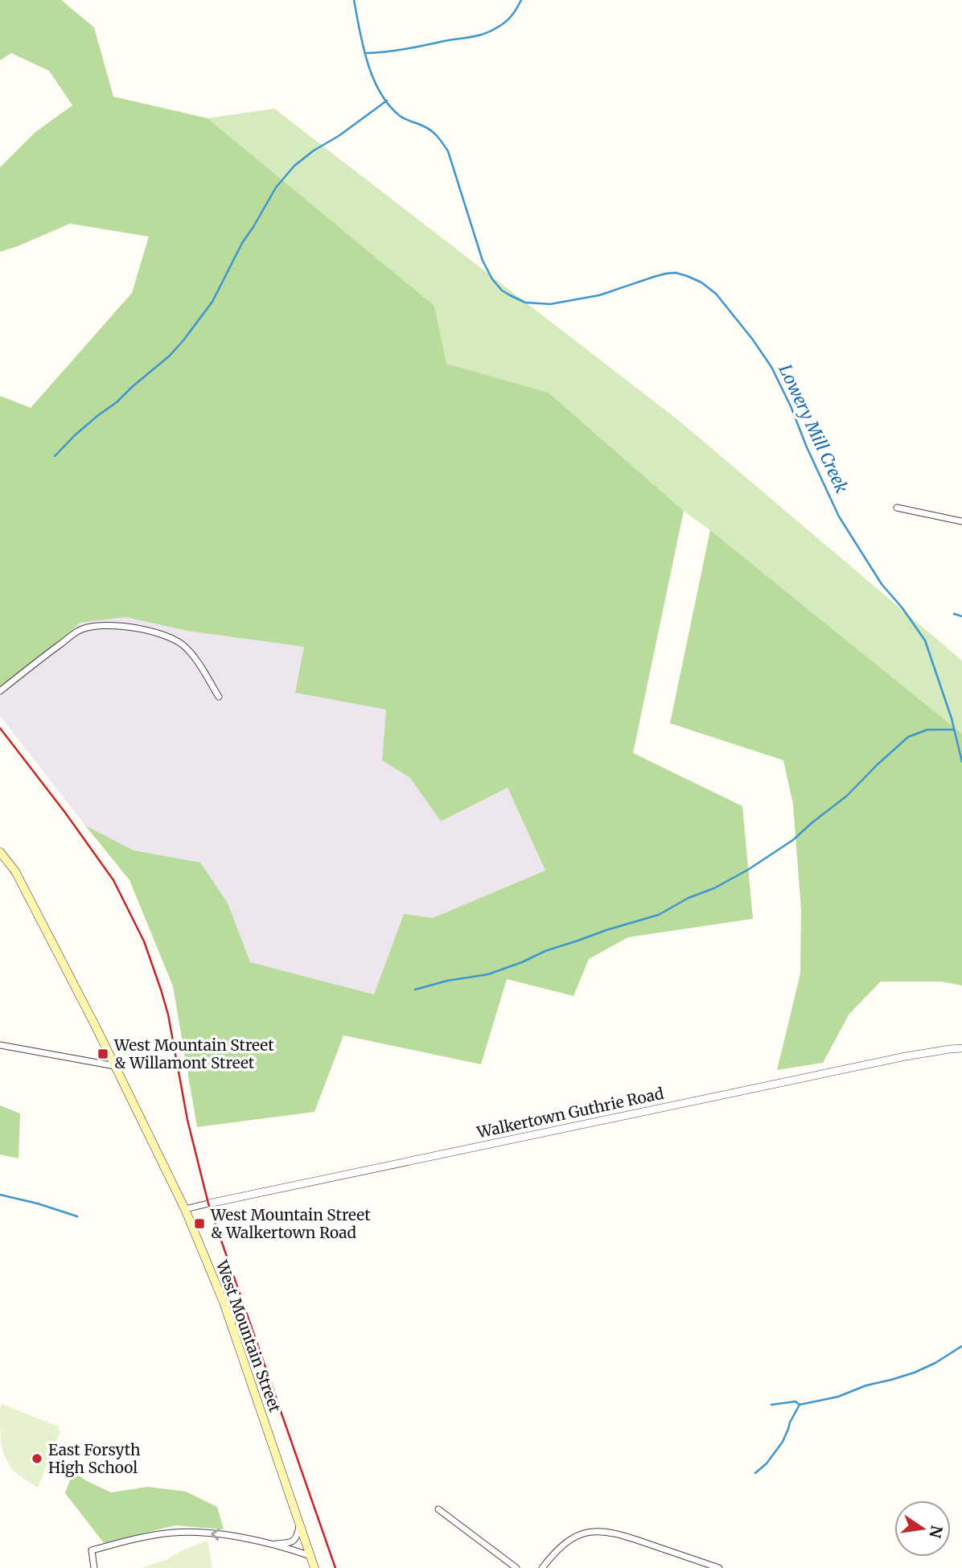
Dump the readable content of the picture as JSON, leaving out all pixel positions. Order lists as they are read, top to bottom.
{
  "streets": {
    "main road": ["West Mountain Street"],
    "street": ["Walkertown Guthrie Road"]
  },
  "crossings": [
    ["Walkertown Guthrie Road", "West Mountain Street"]
  ],
  "water": ["Lowery Mill Creek"],
  "places": {
    "transit": ["West Mountain Street & Willamont Street", "West Mountain Street & Walkertown Road"],
    "other": ["East Forsyth High School"]
  },
  "north": "right"
}
